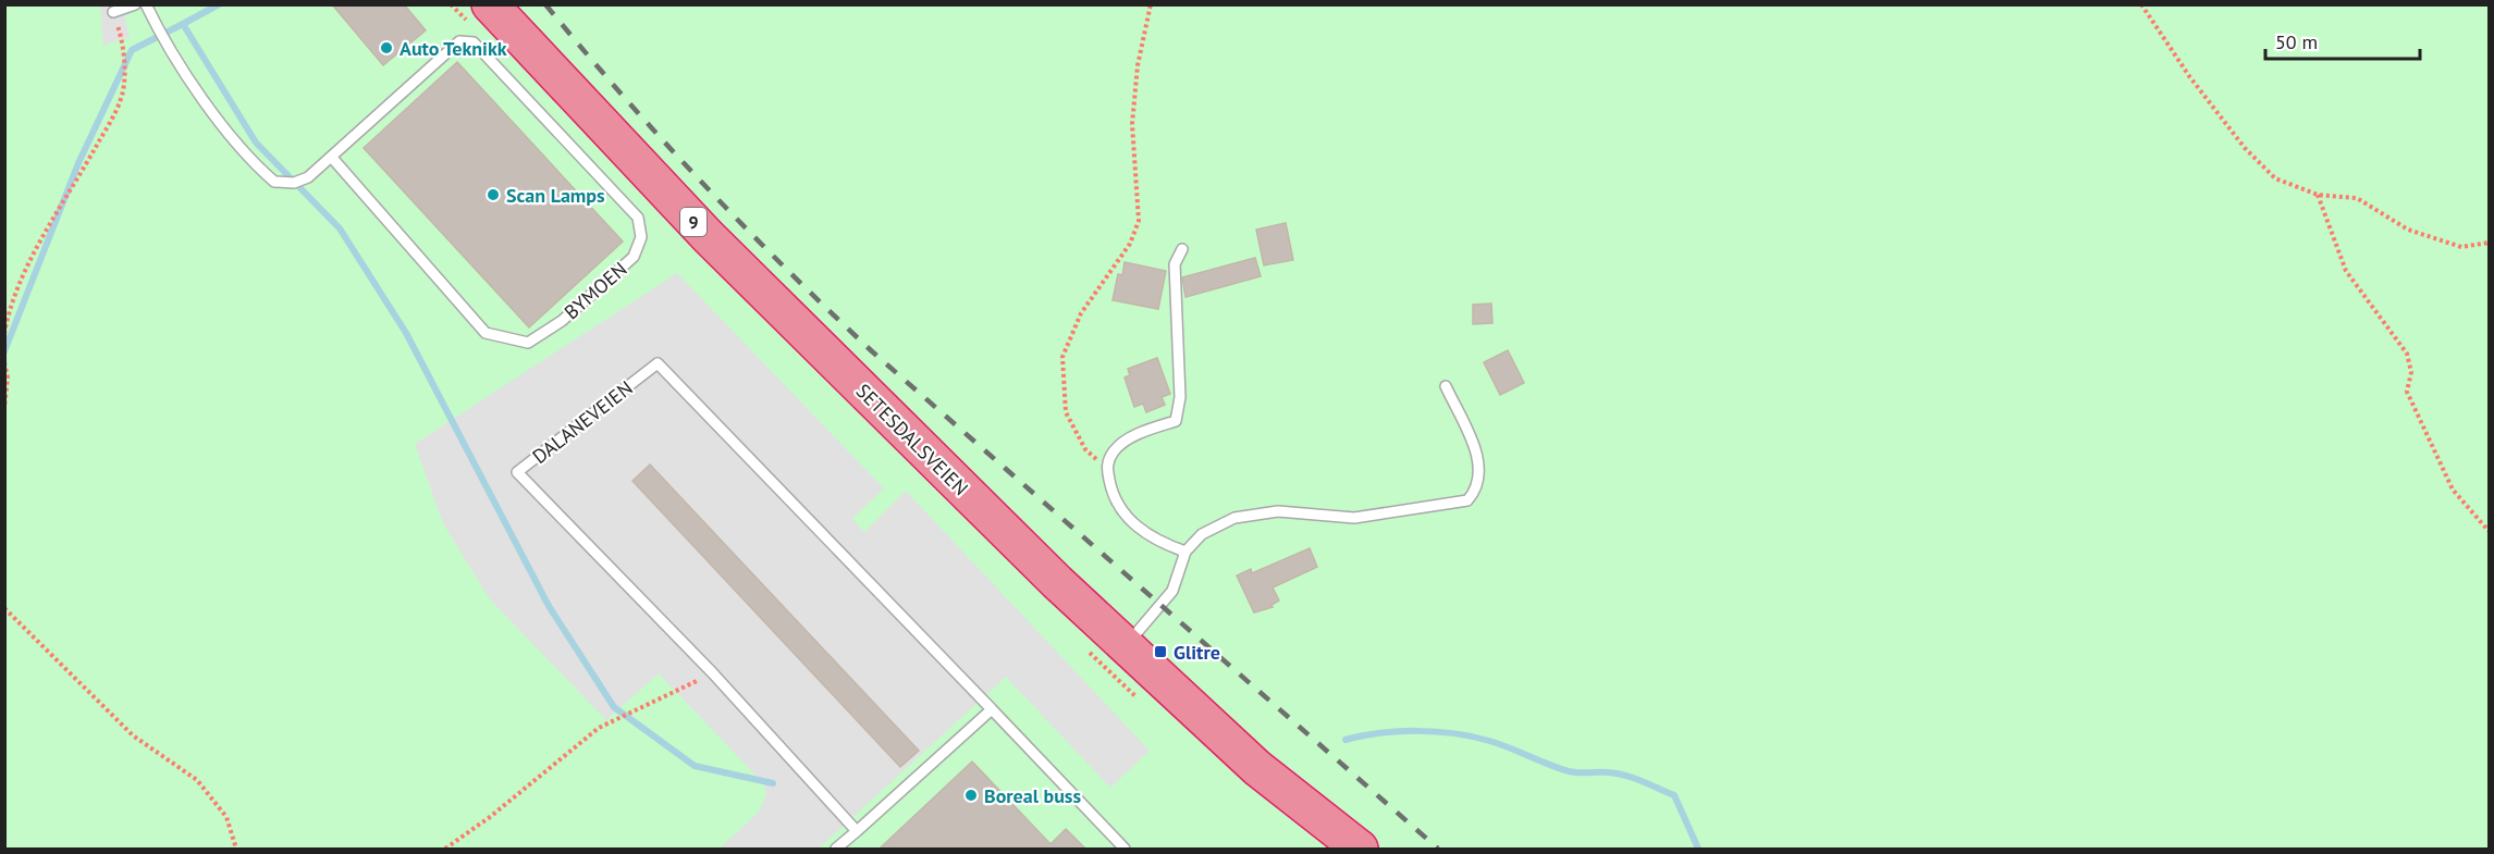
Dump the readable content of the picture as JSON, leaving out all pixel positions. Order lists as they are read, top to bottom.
{
  "streets": {
    "highway": ["9", "SETESDALSVEIEN"],
    "lane": ["BYMOEN", "DALANEVEIEN"]
  },
  "places": {
    "other": ["Auto Teknikk", "Scan Lamps", "Boreal buss"],
    "transit": ["Glitre"]
  },
  "scale_bar": "50 m"
}
